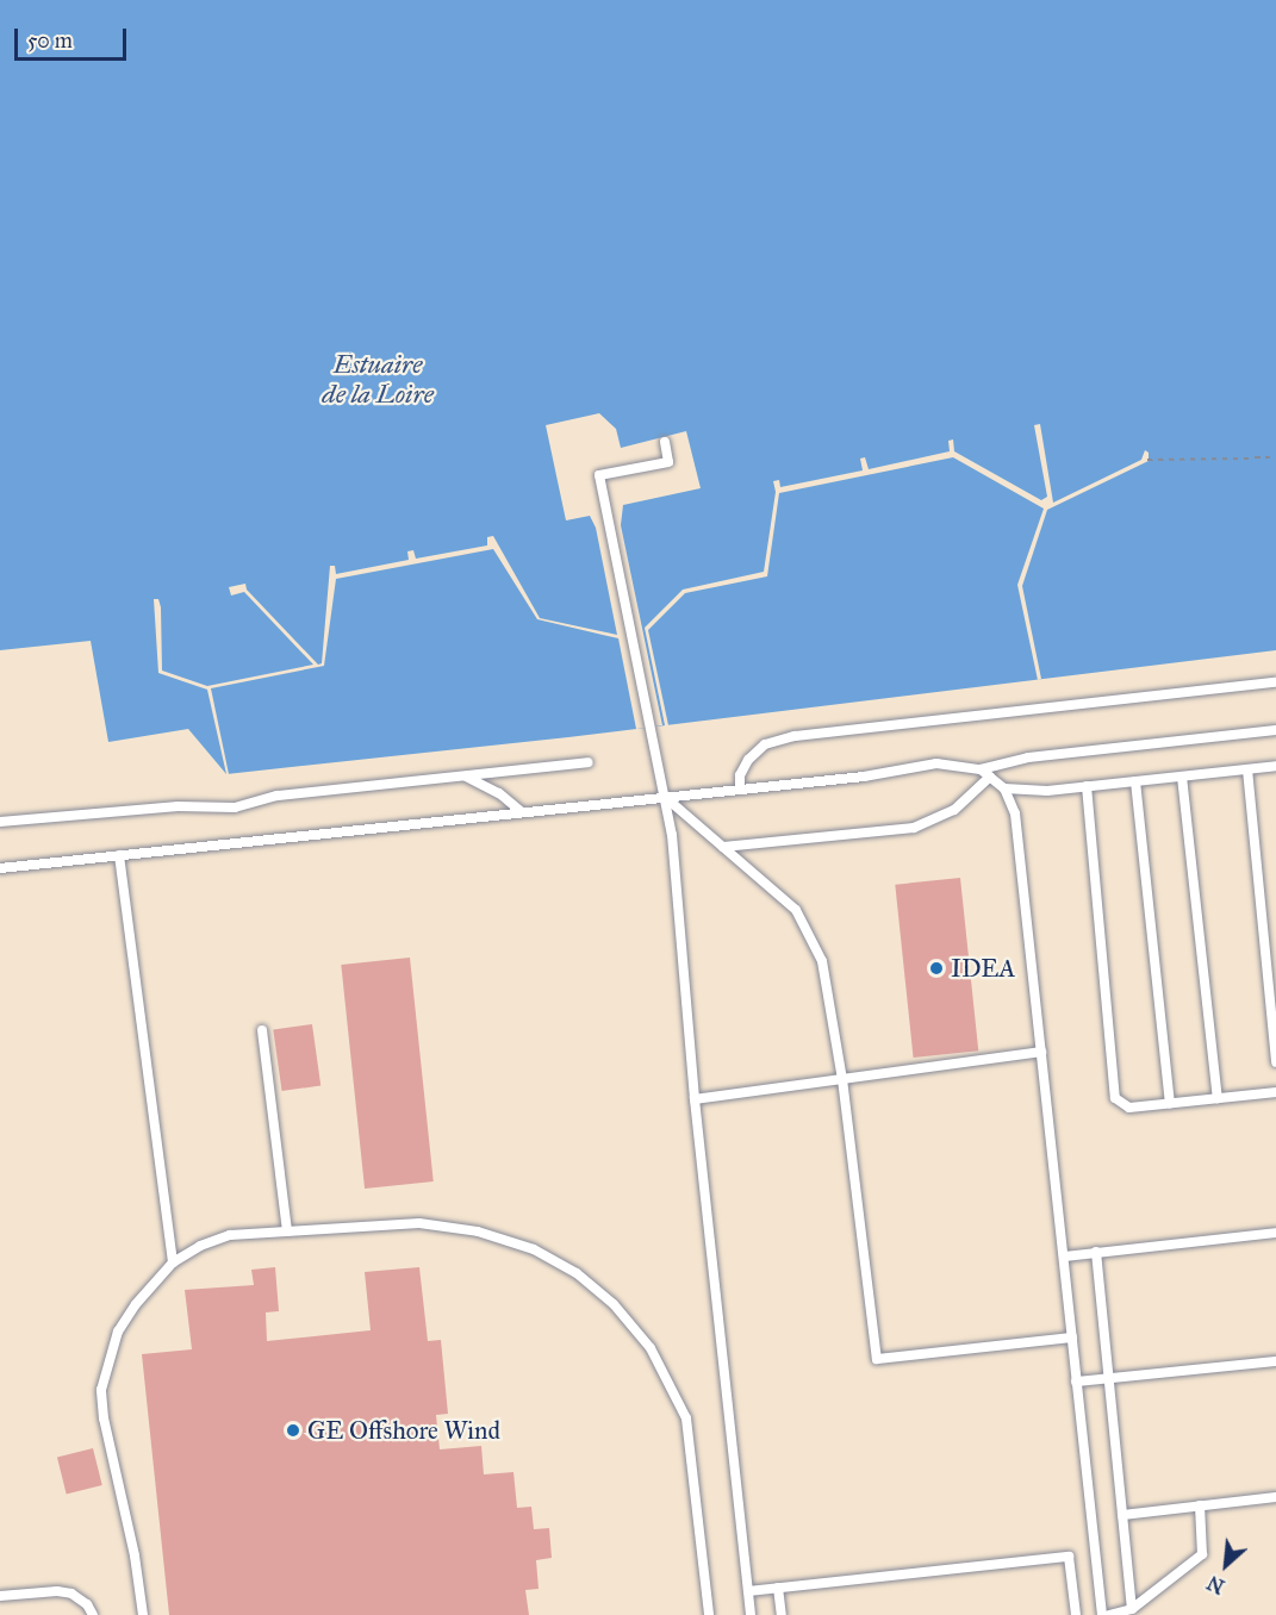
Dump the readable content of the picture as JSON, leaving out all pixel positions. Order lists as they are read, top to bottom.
{
  "water": ["Estuaire de la Loire"],
  "places": ["IDEA", "GE Offshore Wind"],
  "scale_bar": "50 m",
  "north": "bottom left"
}
